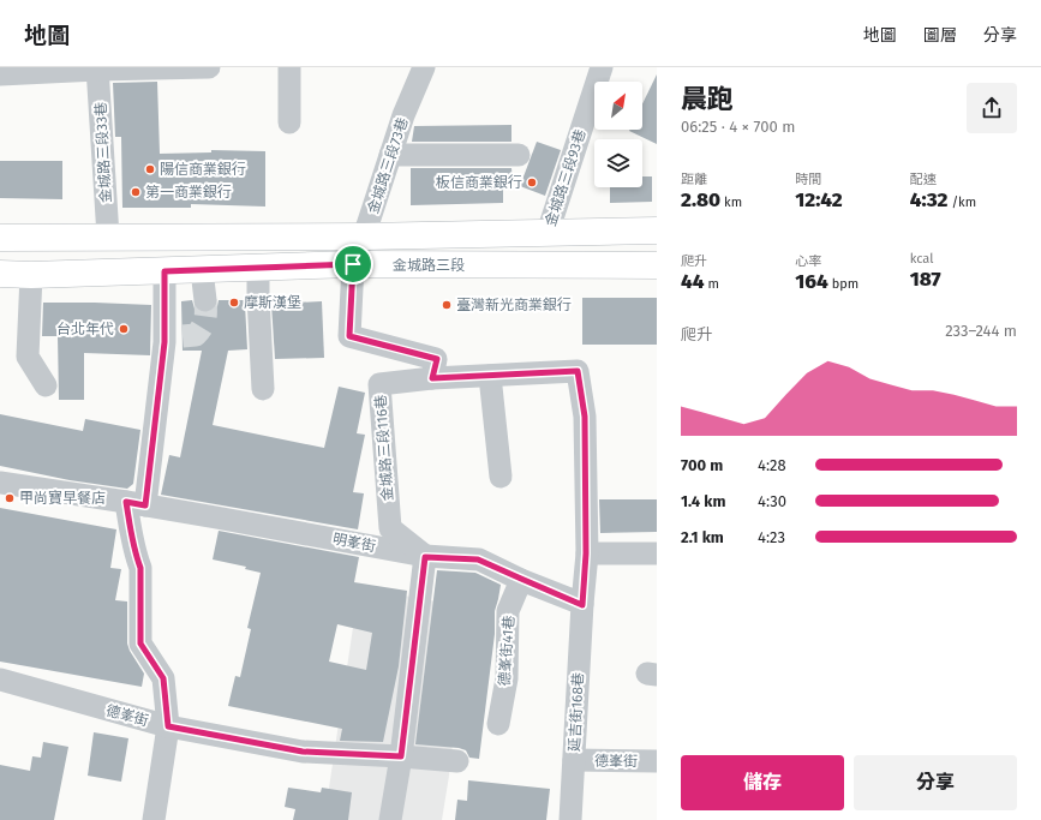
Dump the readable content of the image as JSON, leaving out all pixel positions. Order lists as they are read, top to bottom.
{
  "streets": {
    "main road": ["金城路三段"],
    "street": [
      "金城路三段33巷",
      "金城路三段73巷",
      "金城路三段93巷",
      "金城路三段116巷",
      "明峯街",
      "德峯街41巷",
      "延吉街168巷",
      "德峯街"
    ]
  },
  "crossings": [
    ["金城路三段33巷", "金城路三段"],
    ["金城路三段73巷", "金城路三段"],
    ["金城路三段93巷", "金城路三段"],
    ["金城路三段116巷", "明峯街"],
    ["明峯街", "德峯街41巷"],
    ["明峯街", "延吉街168巷"],
    ["延吉街168巷", "德峯街"]
  ],
  "places": [
    "陽信商業銀行",
    "板信商業銀行",
    "第一商業銀行",
    "摩斯漢堡",
    "臺灣新光商業銀行",
    "台北年代",
    "甲尚寶早餐店"
  ],
  "north": "top right",
  "page": {
    "header": "地圖",
    "nav": ["地圖", "圖層", "分享"],
    "heading": ["晨跑", "06:25 · 4 × 700 m"],
    "stats": [
      ["距離", "2.80 km"],
      ["時間", "12:42"],
      ["配速", "4:32 /km"],
      ["爬升", "44 m"],
      ["心率", "164 bpm"],
      ["kcal", "187"]
    ],
    "chart": ["爬升", "233–244 m"],
    "list": [
      {
        "name": "700 m",
        "note": "4:28"
      },
      {
        "name": "1.4 km",
        "note": "4:30"
      },
      {
        "name": "2.1 km",
        "note": "4:23"
      }
    ],
    "buttons": ["儲存", "分享"]
  }
}
